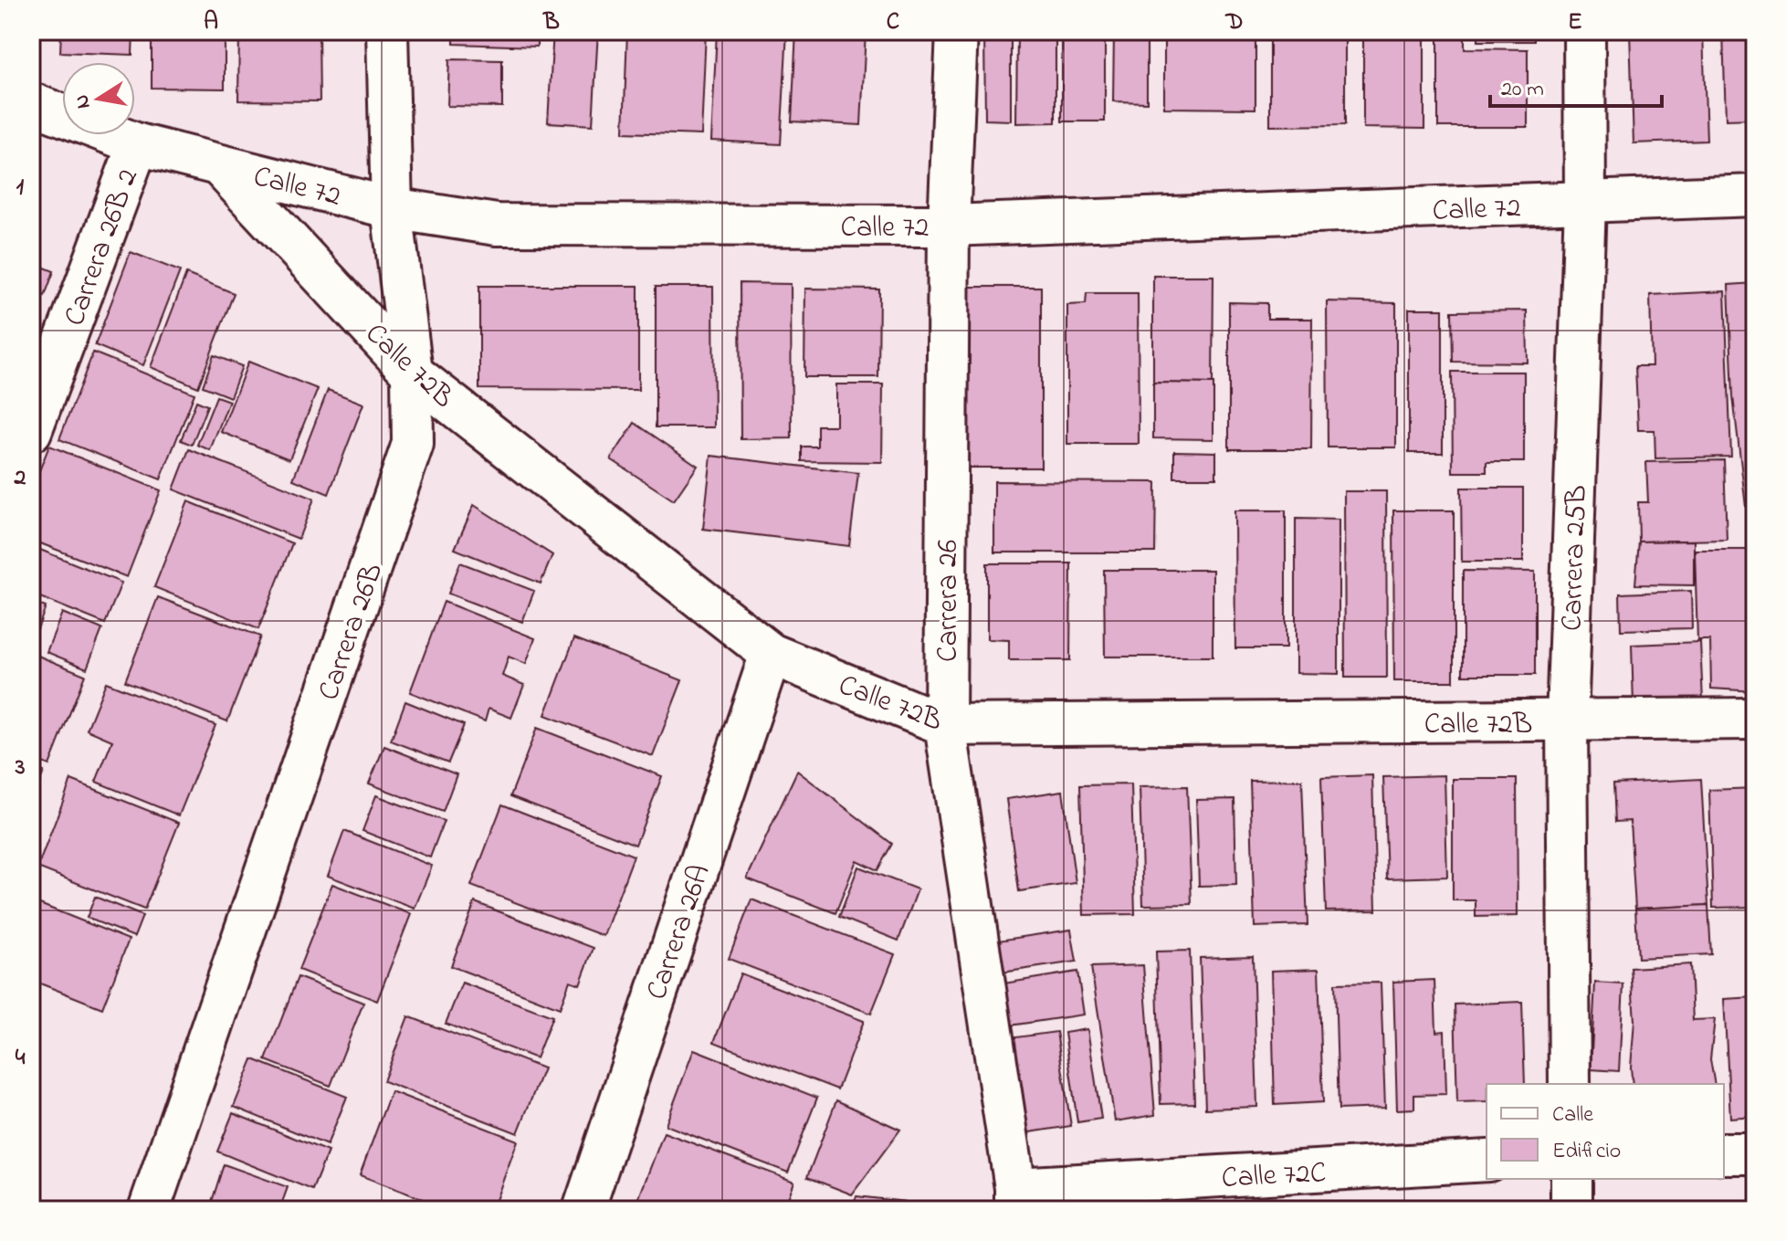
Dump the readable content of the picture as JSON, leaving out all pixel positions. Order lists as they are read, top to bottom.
{
  "streets": {
    "street": [
      "Calle 72",
      "Carrera 26B 2",
      "Calle 72B",
      "Carrera 25B",
      "Carrera 26",
      "Carrera 26B",
      "Carrera 26A",
      "Calle 72C"
    ]
  },
  "crossings": [
    ["Calle 72", "Carrera 26B 2"],
    ["Calle 72", "Calle 72B"],
    ["Calle 72", "Carrera 25B"],
    ["Calle 72", "Carrera 26"],
    ["Calle 72", "Carrera 26B"],
    ["Calle 72B", "Carrera 25B"],
    ["Calle 72B", "Carrera 26"],
    ["Calle 72B", "Carrera 26B"],
    ["Calle 72B", "Carrera 26A"],
    ["Carrera 26", "Calle 72C"]
  ],
  "legend": ["Calle", "Edificio"],
  "scale_bar": "20 m",
  "north": "left",
  "grid": {
    "columns": [
      "A",
      "B",
      "C",
      "D",
      "E"
    ],
    "rows": [
      "1",
      "2",
      "3",
      "4"
    ]
  }
}
